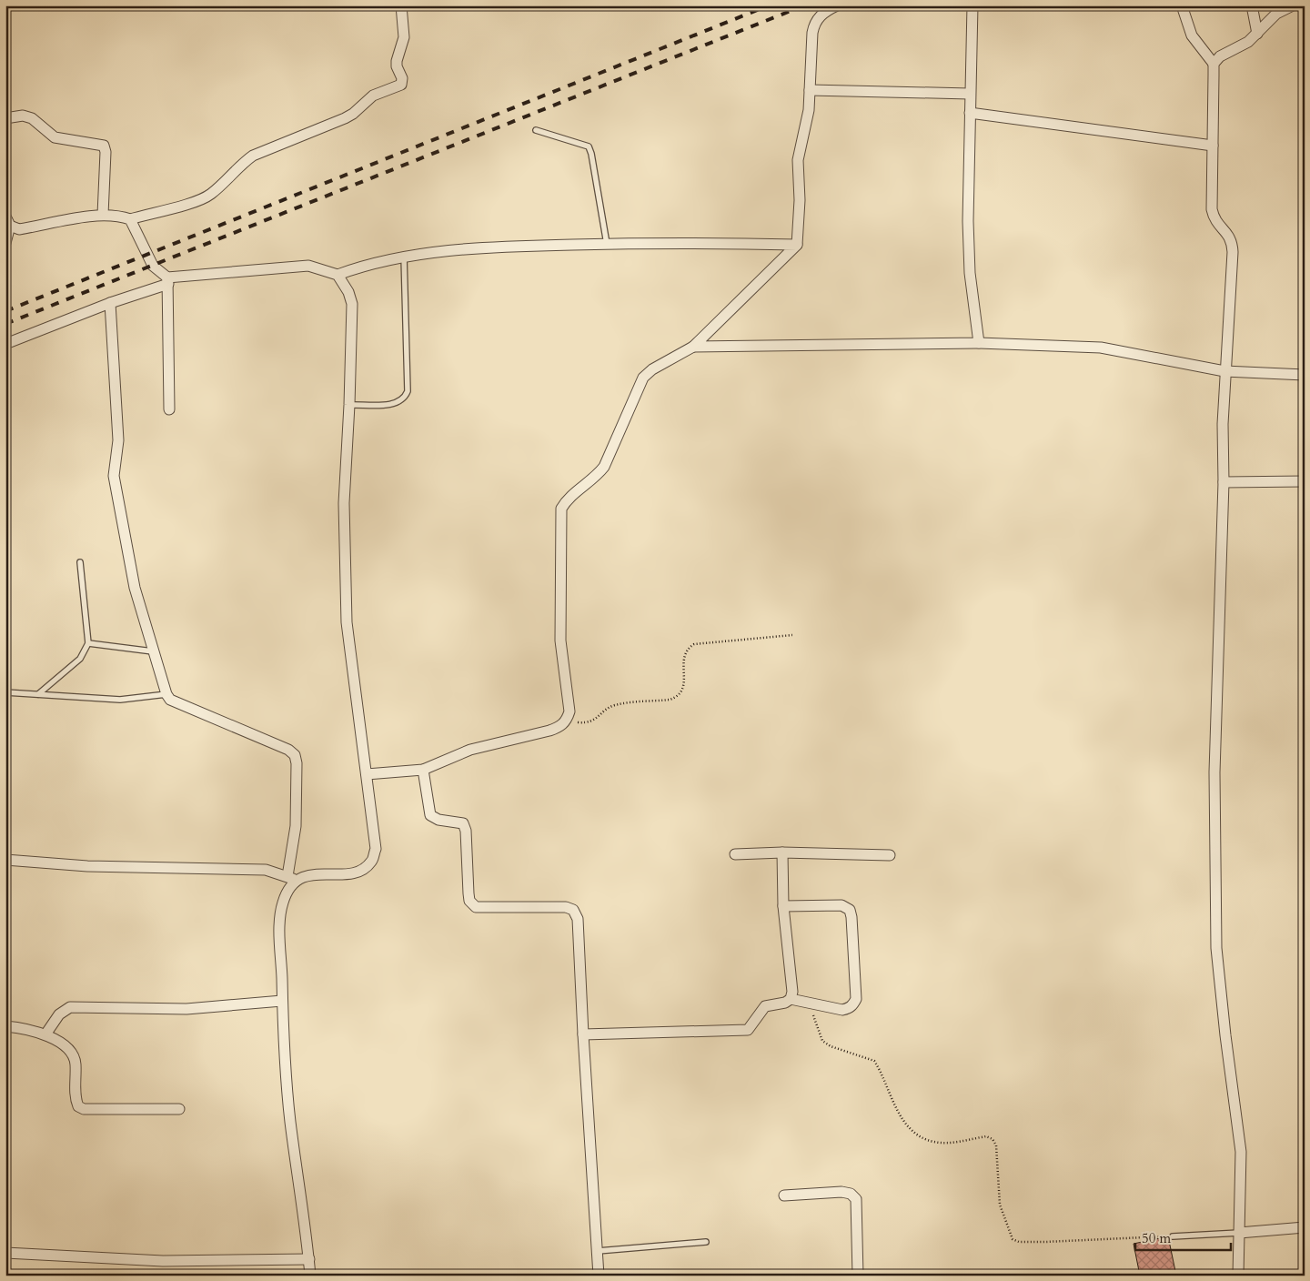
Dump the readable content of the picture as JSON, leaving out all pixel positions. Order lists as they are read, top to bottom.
{
  "scale_bar": "50 m"
}
